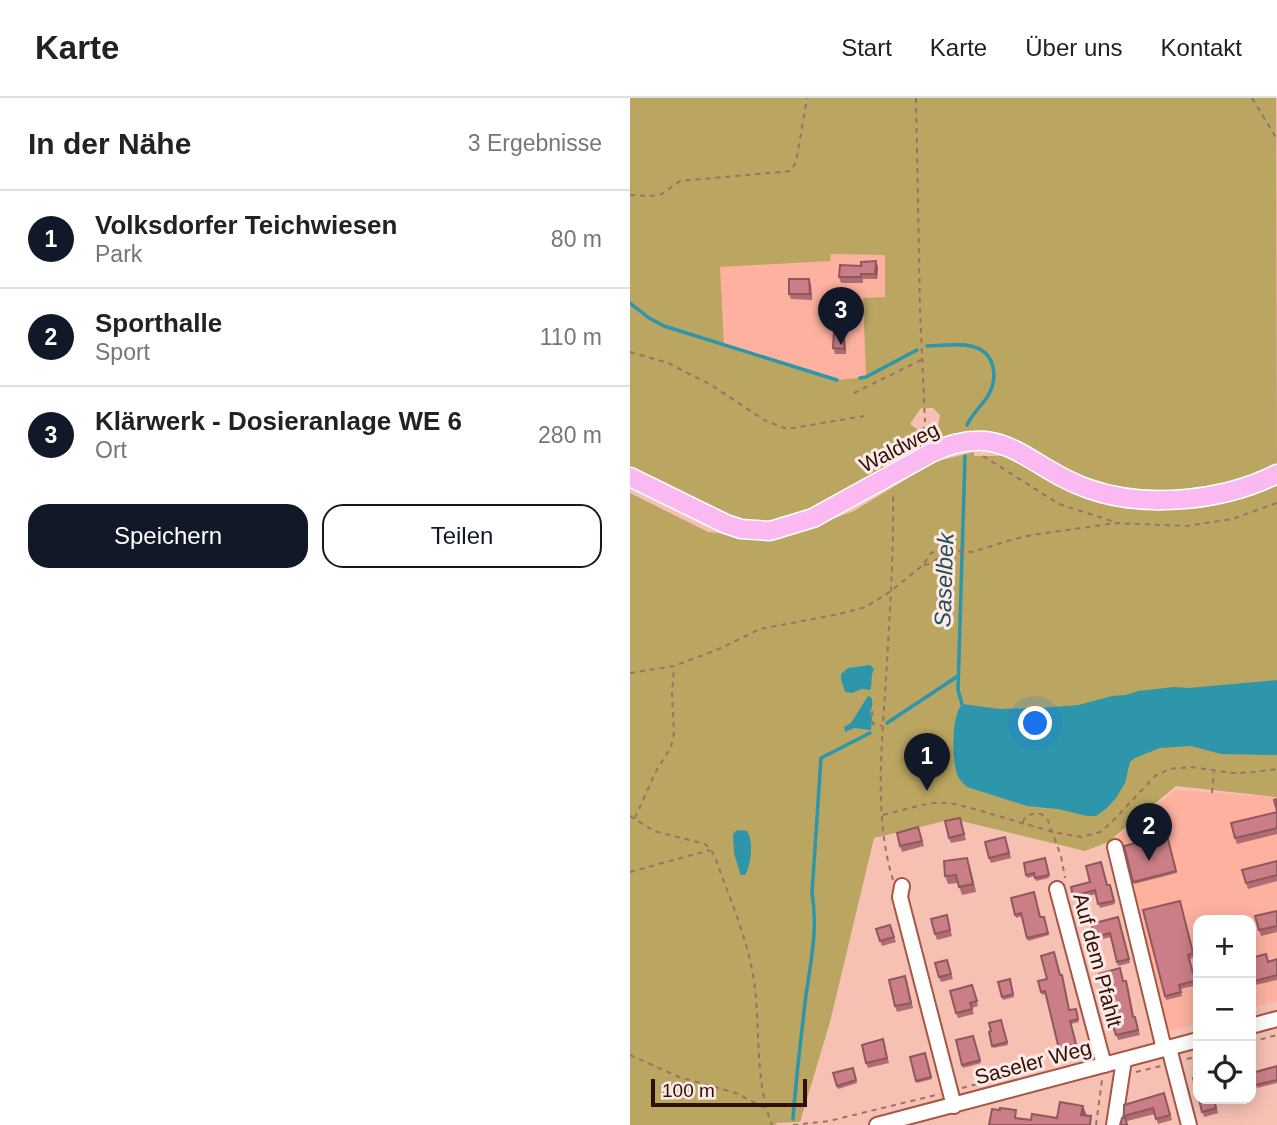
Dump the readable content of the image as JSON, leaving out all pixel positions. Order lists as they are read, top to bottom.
{
  "streets": {
    "main road": ["Waldweg"],
    "street": ["Auf dem Pfahlt", "Saseler Weg"]
  },
  "crossings": [
    ["Auf dem Pfahlt", "Saseler Weg"]
  ],
  "water": ["Saselbek"],
  "scale_bar": "100 m",
  "page": {
    "header": "Karte",
    "nav": [
      "Start",
      "Karte",
      "Über uns",
      "Kontakt"
    ],
    "heading": ["In der Nähe", "3 Ergebnisse"],
    "list": [
      {
        "mark": "1",
        "name": "Volksdorfer Teichwiesen",
        "note": "Park",
        "value": "80 m"
      },
      {
        "mark": "2",
        "name": "Sporthalle",
        "note": "Sport",
        "value": "110 m"
      },
      {
        "mark": "3",
        "name": "Klärwerk - Dosieranlage WE 6",
        "note": "Ort",
        "value": "280 m"
      }
    ],
    "pins": ["3", "1", "2"],
    "buttons": ["Speichern", "Teilen"],
    "map_buttons": ["+", "−"],
    "scale": "100 m"
  }
}
